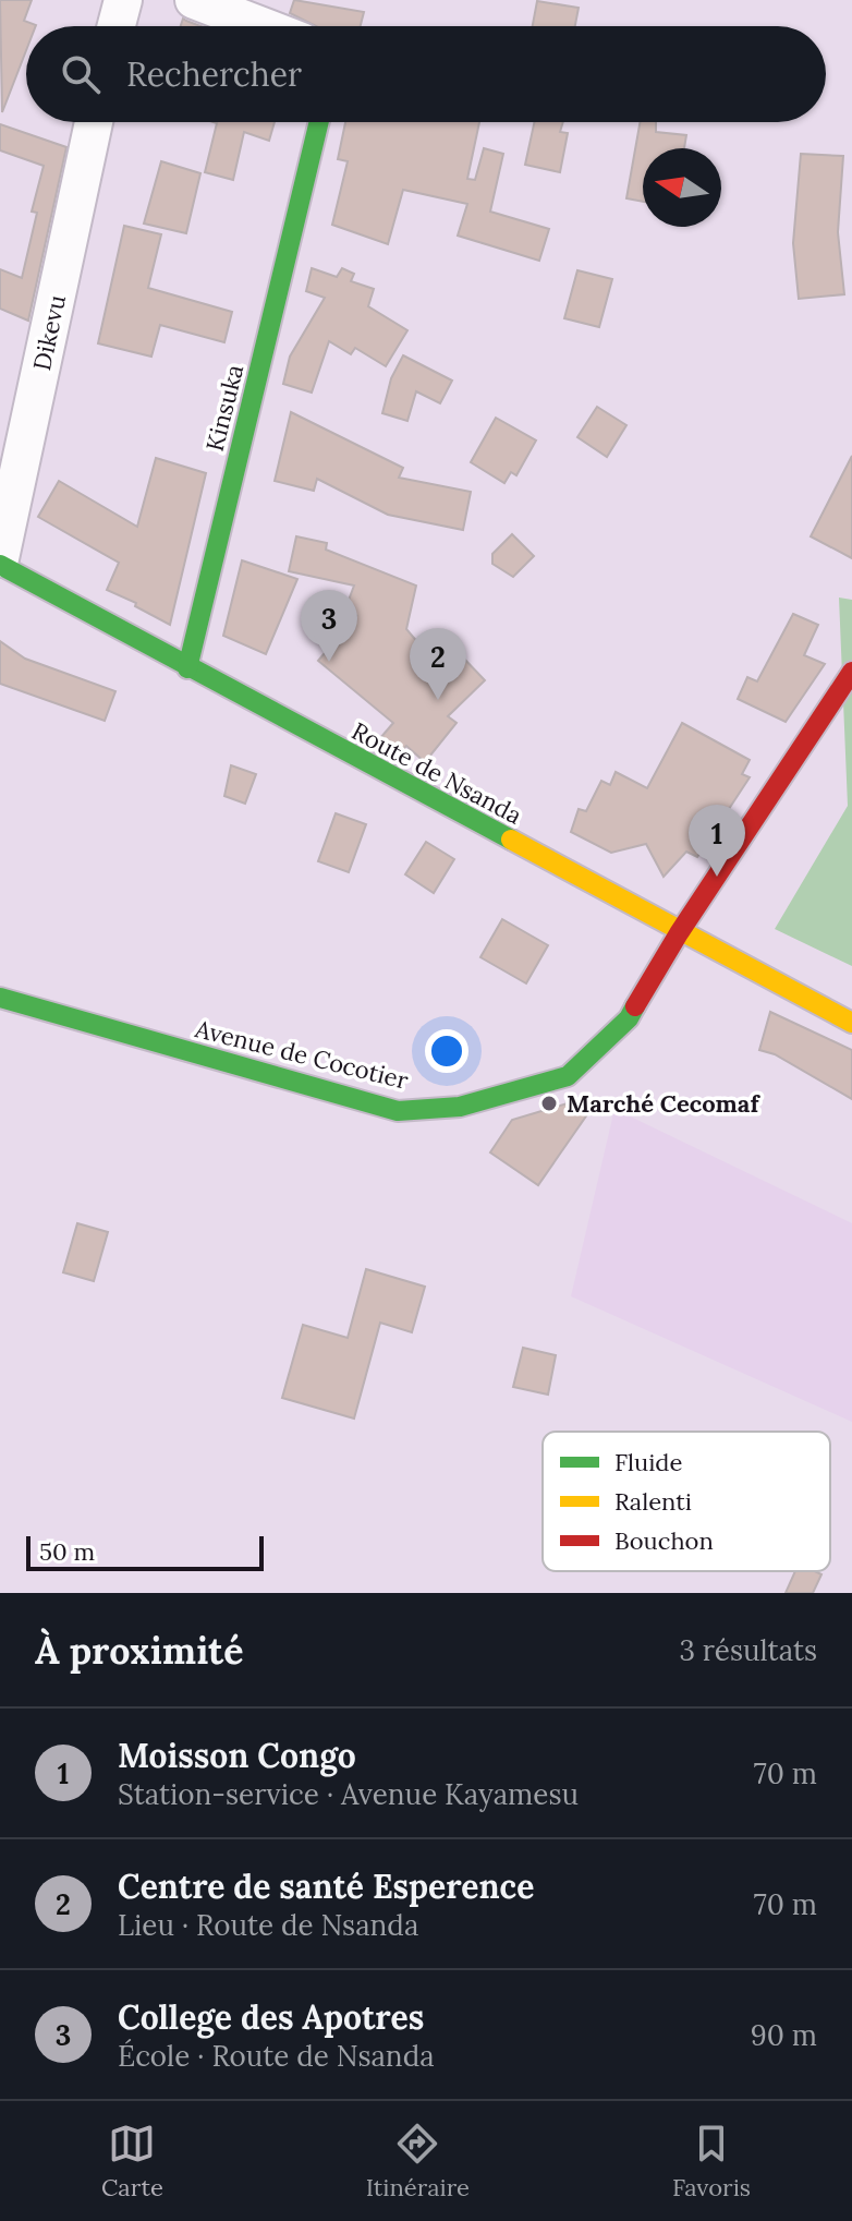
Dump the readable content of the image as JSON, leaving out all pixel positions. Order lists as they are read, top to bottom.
{
  "streets": {
    "street": [
      "Dikevu",
      "Kinsuka",
      "Route de Nsanda",
      "Avenue de Cocotier"
    ]
  },
  "crossings": [
    ["Kinsuka", "Route de Nsanda"],
    ["Route de Nsanda", "Avenue de Cocotier"]
  ],
  "places": ["Marché Cecomaf"],
  "legend": ["Fluide", "Ralenti", "Bouchon"],
  "scale_bar": "50 m",
  "north": "left",
  "page": {
    "search": "Rechercher",
    "pins": ["3", "2", "1"],
    "scale": "50 m",
    "heading": ["À proximité", "3 résultats"],
    "list": [
      {
        "mark": "1",
        "name": "Moisson Congo",
        "note": "Station-service · Avenue Kayamesu",
        "value": "70 m"
      },
      {
        "mark": "2",
        "name": "Centre de santé Esperence",
        "note": "Lieu · Route de Nsanda",
        "value": "70 m"
      },
      {
        "mark": "3",
        "name": "College des Apotres",
        "note": "École · Route de Nsanda",
        "value": "90 m"
      }
    ],
    "nav": ["Carte", "Itinéraire", "Favoris"]
  }
}
